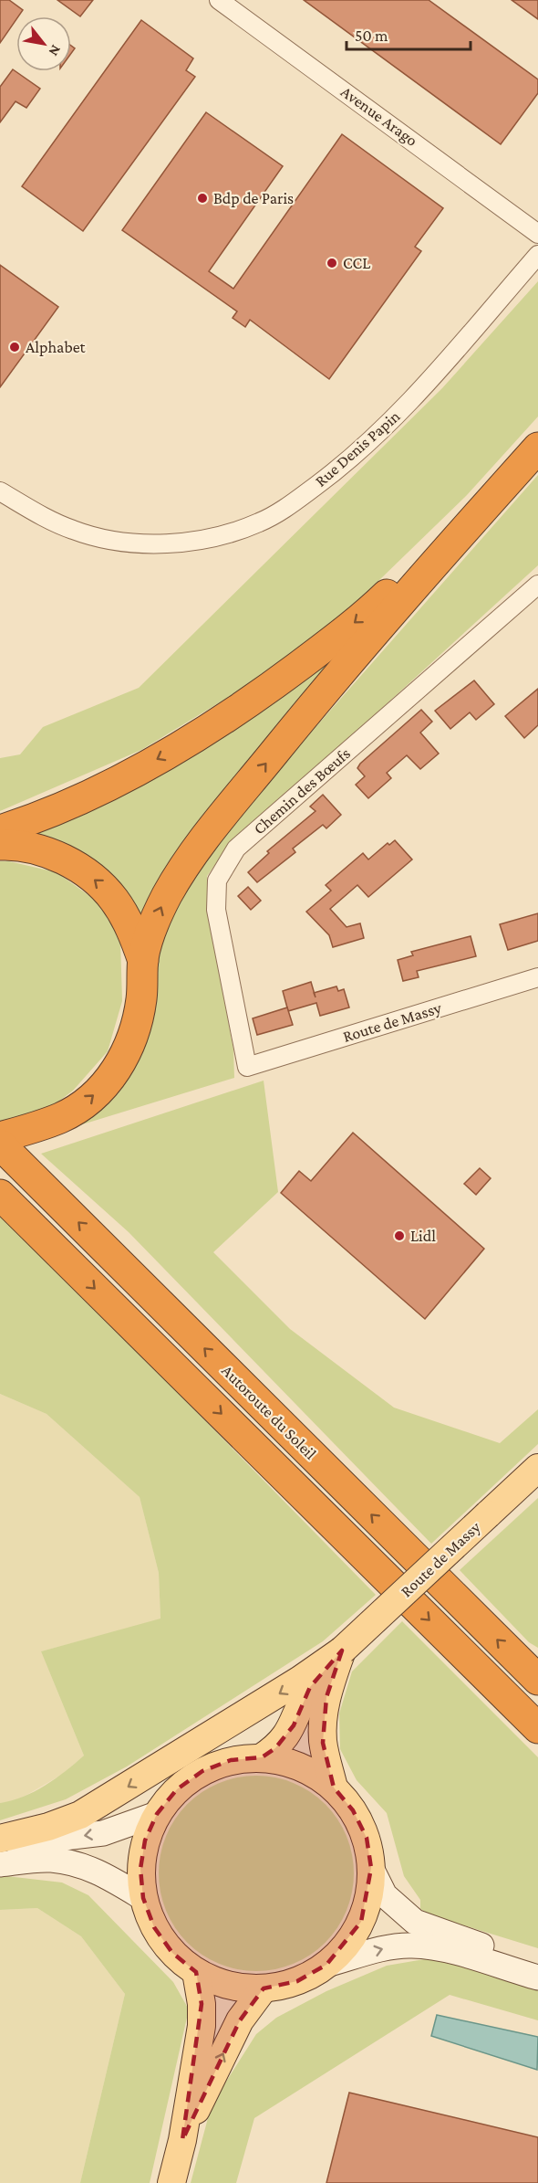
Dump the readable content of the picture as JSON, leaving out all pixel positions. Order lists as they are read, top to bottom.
{
  "streets": {
    "highway": ["Autoroute du Soleil"],
    "main road": ["Route de Massy"],
    "street": ["Avenue Arago", "Rue Denis Papin", "Chemin des Bœufs"]
  },
  "crossings": [
    ["Chemin des Bœufs", "Route de Massy"]
  ],
  "places": [
    "Bdp de Paris",
    "CCL",
    "Alphabet",
    "Lidl"
  ],
  "scale_bar": "50 m",
  "north": "bottom right"
}
